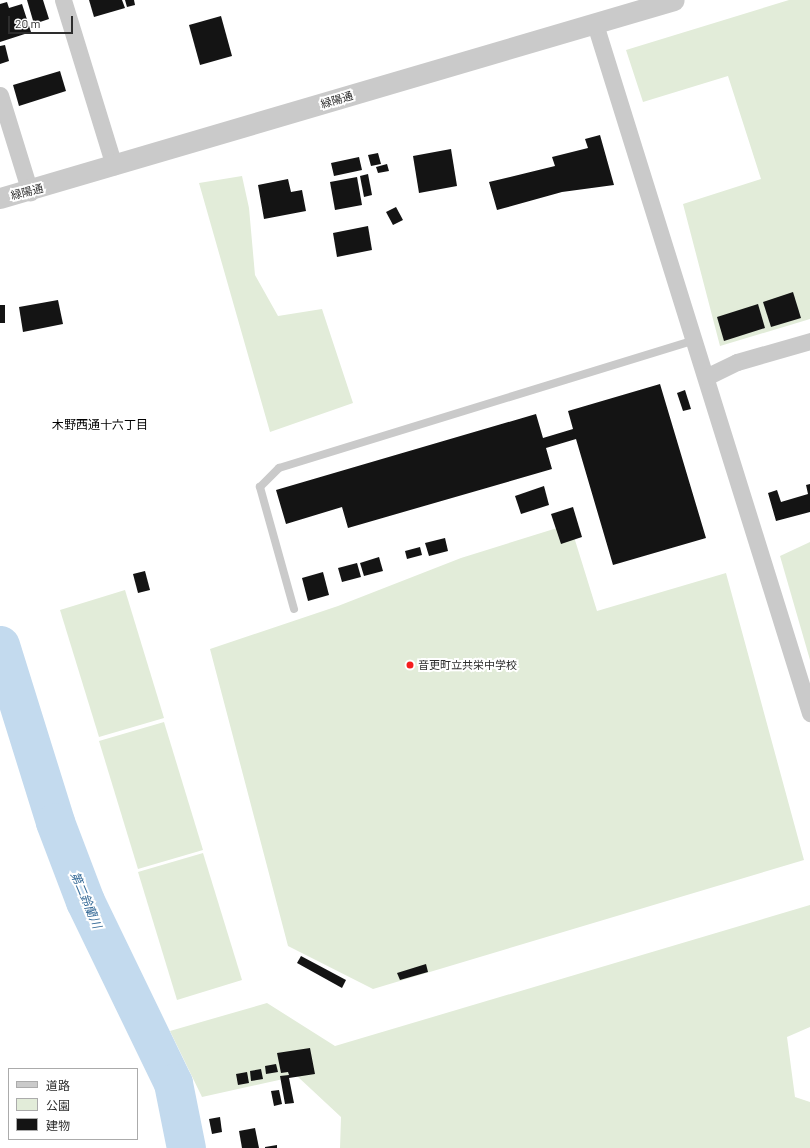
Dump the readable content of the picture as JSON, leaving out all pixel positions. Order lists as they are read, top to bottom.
{
  "streets": {
    "street": ["緑陽通"]
  },
  "districts": ["木野西通十六丁目"],
  "water": ["第二鈴蘭川"],
  "places": ["音更町立共栄中学校"],
  "legend": ["道路", "公園", "建物"],
  "scale_bar": "20 m"
}
